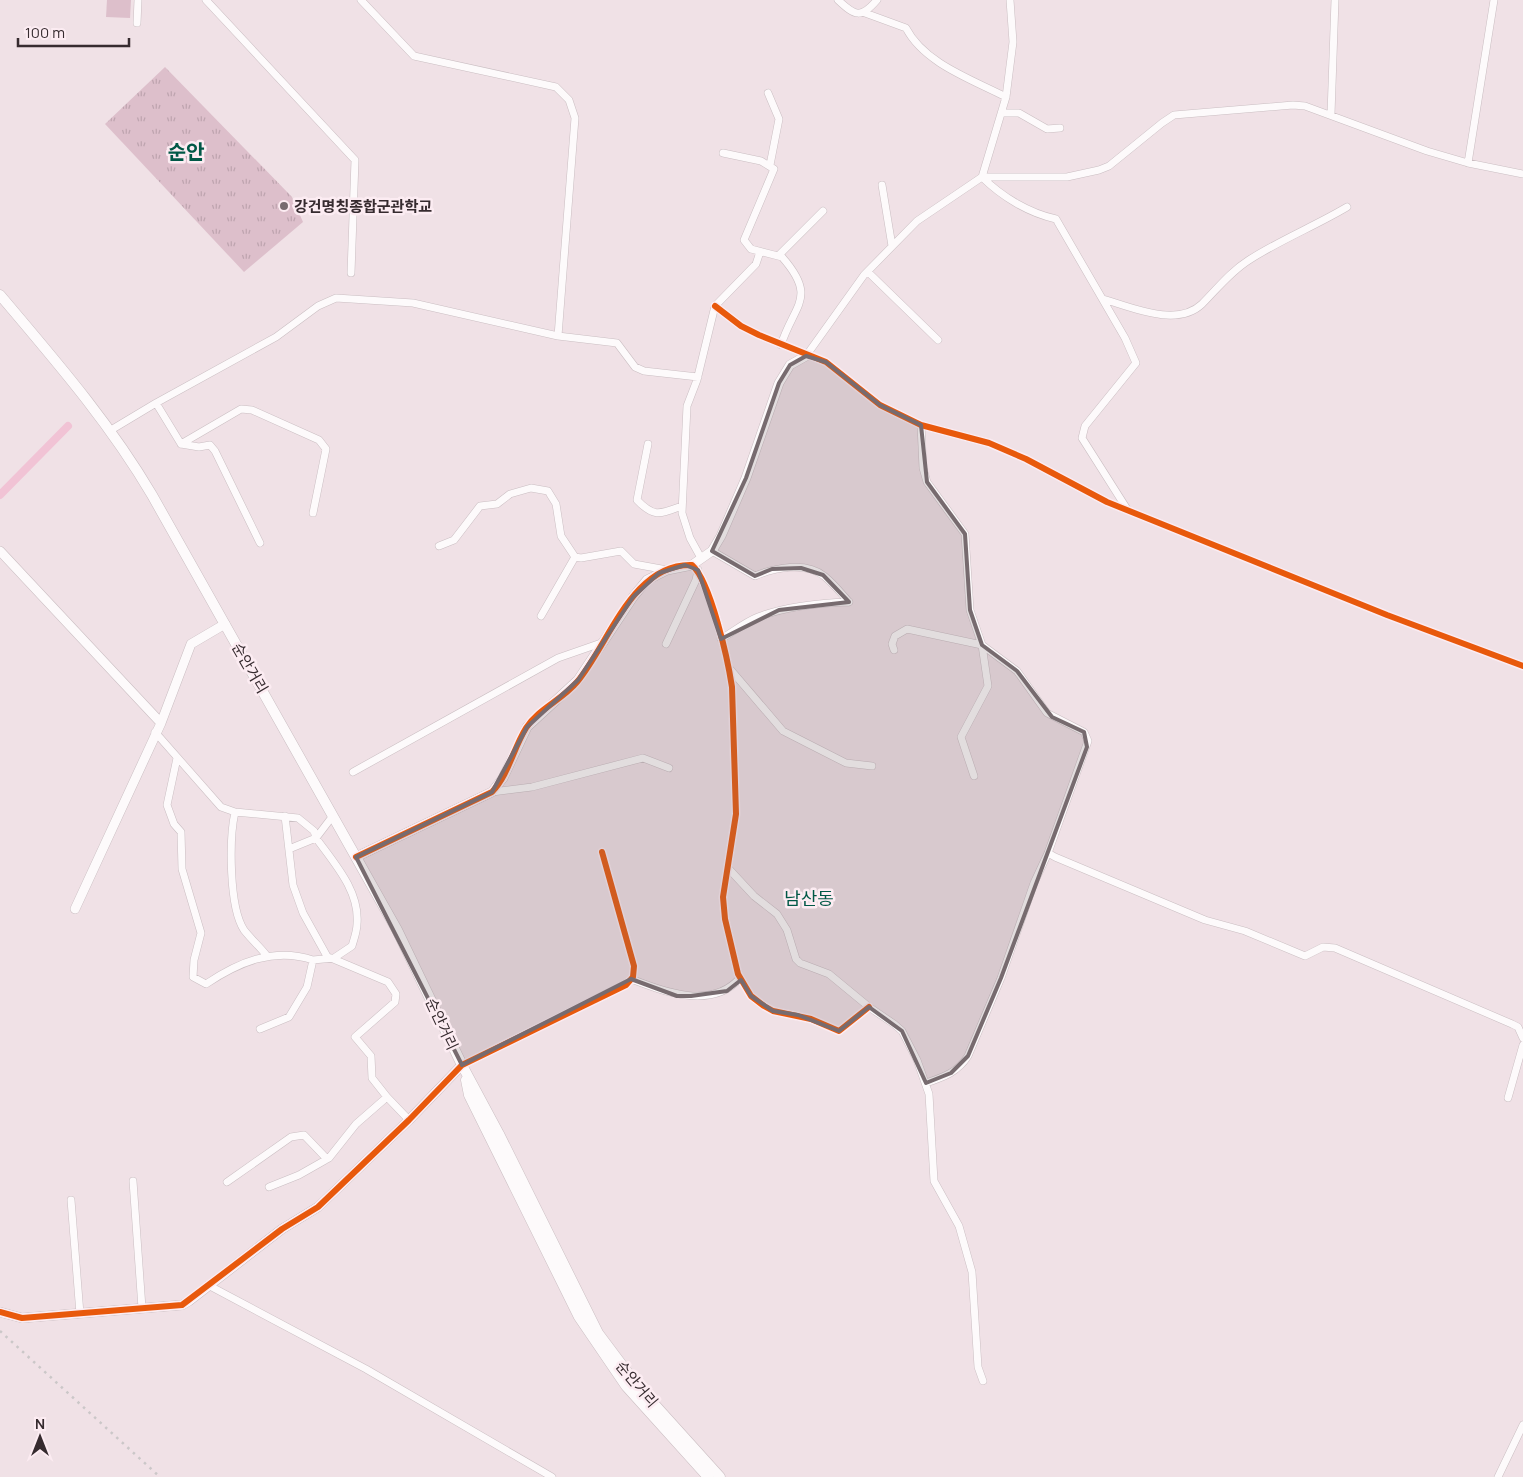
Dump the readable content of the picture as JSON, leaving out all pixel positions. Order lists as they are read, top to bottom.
{
  "streets": {
    "main road": ["순안거리"]
  },
  "districts": ["순안", "남산동"],
  "places": ["강건명칭종합군관학교"],
  "scale_bar": "100 m",
  "north": "top"
}
